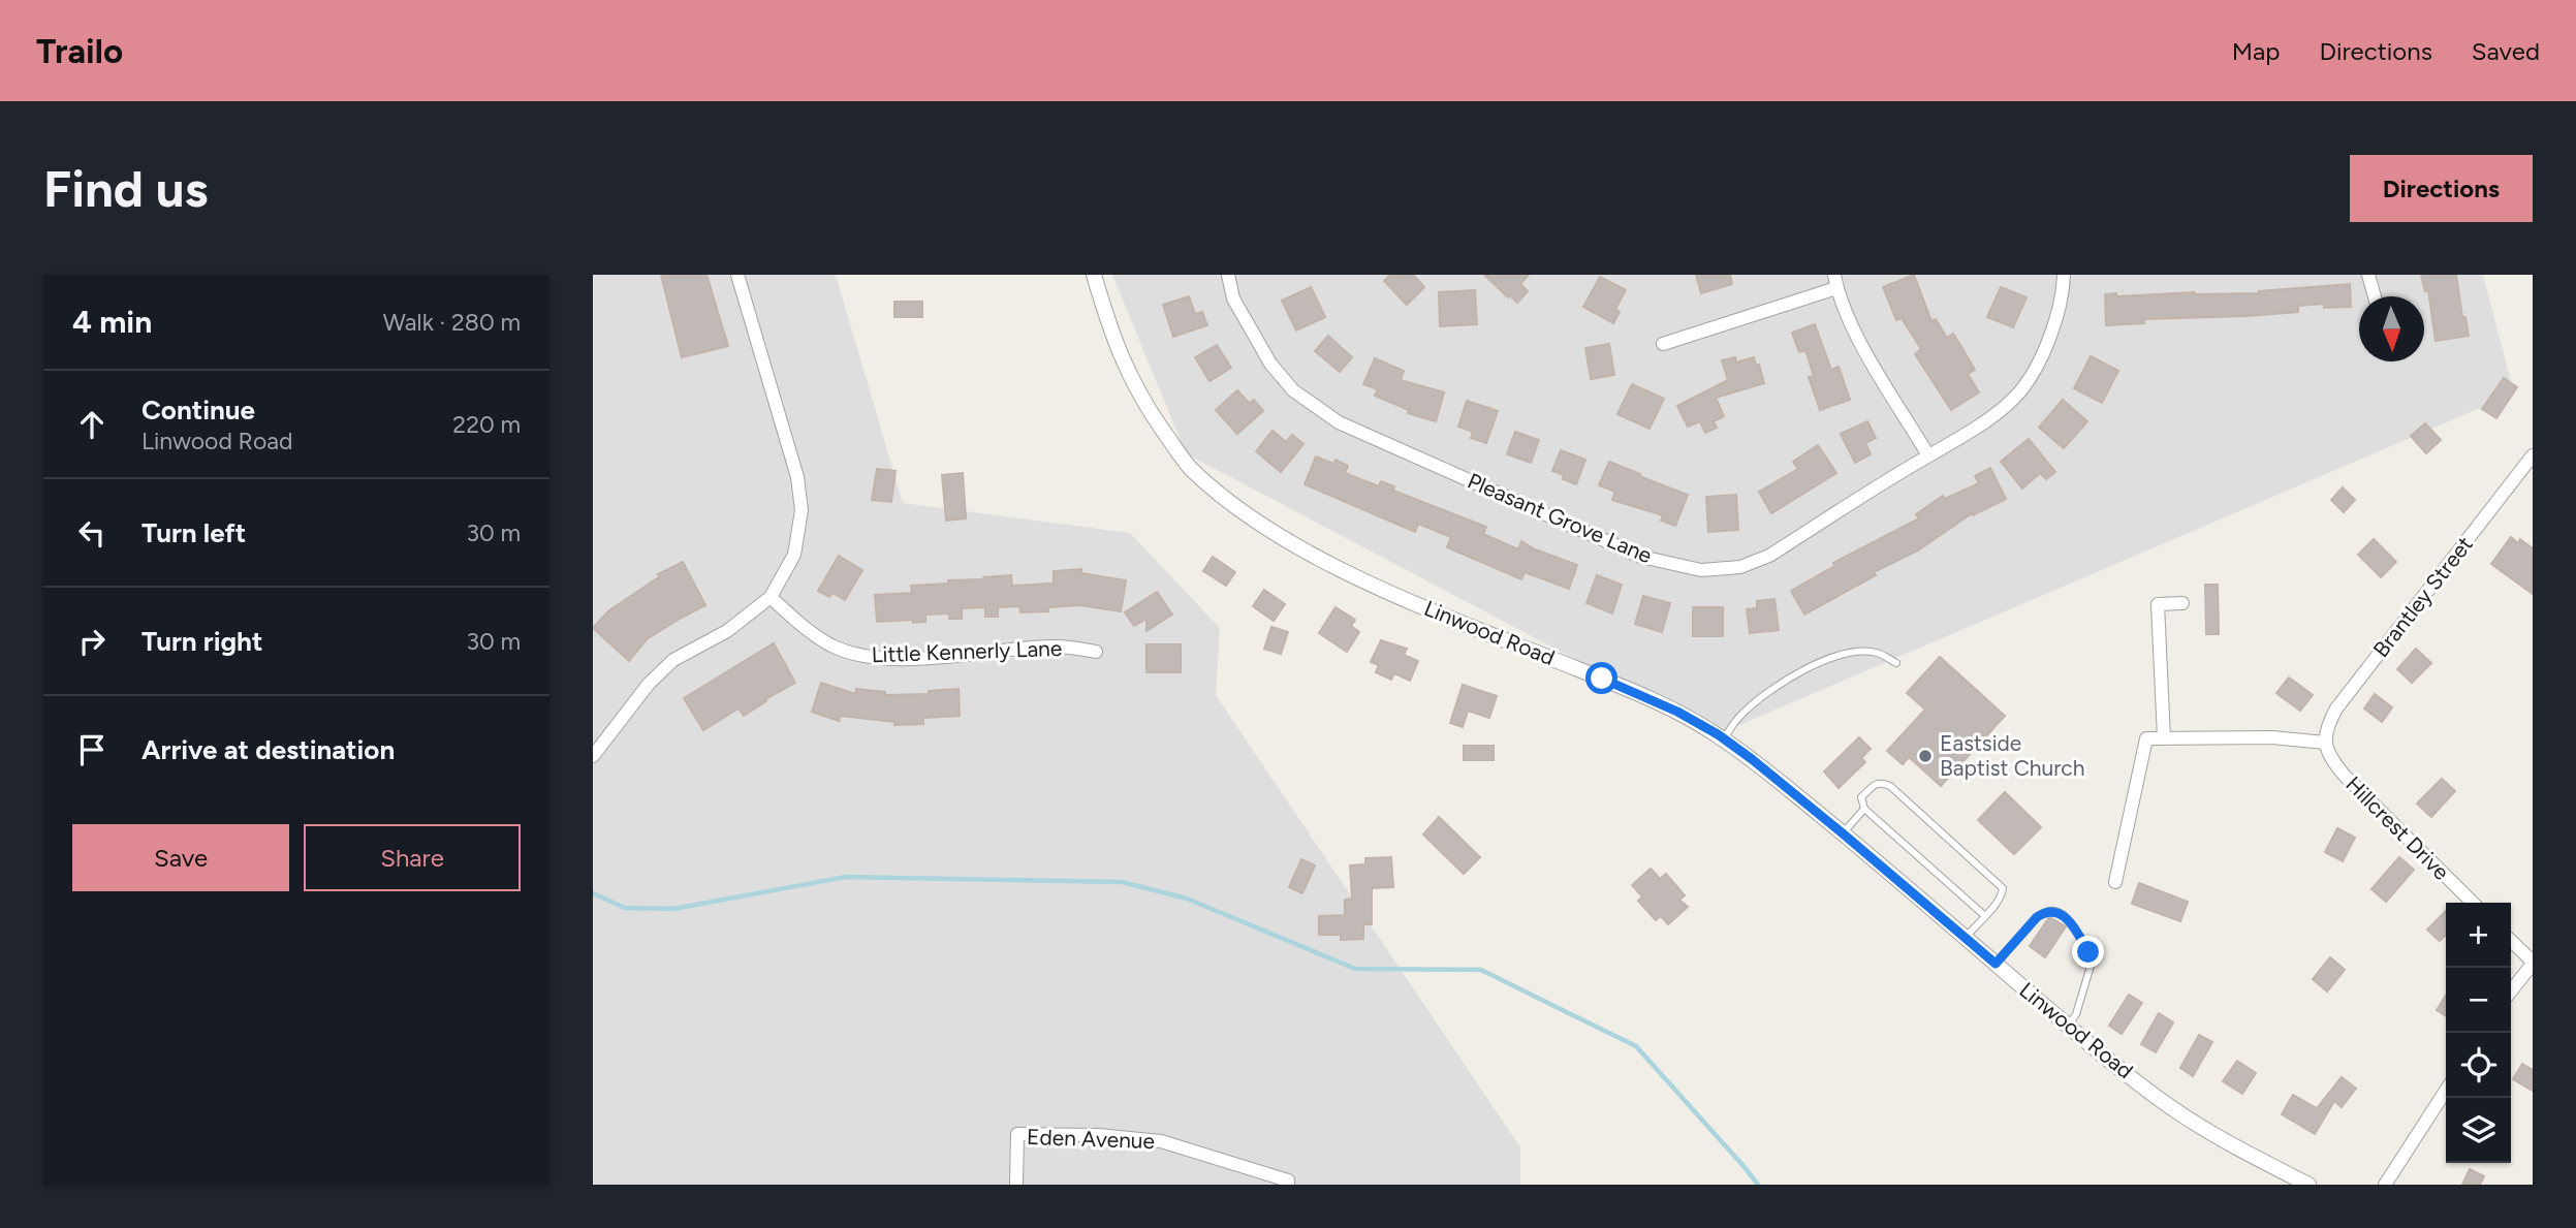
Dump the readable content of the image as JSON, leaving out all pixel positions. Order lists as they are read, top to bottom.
{
  "streets": {
    "street": [
      "Pleasant Grove Lane",
      "Brantley Street",
      "Linwood Road",
      "Little Kennerly Lane",
      "Hillcrest Drive",
      "Eden Avenue"
    ]
  },
  "crossings": [
    ["Brantley Street", "Hillcrest Drive"]
  ],
  "places": ["Eastside Baptist Church"],
  "north": "bottom",
  "page": {
    "header": "Trailo",
    "nav": ["Map", "Directions", "Saved"],
    "buttons": [
      "Directions",
      ["Save", "Share"]
    ],
    "title": "Find us",
    "heading": ["4 min", "Walk · 280 m"],
    "list": [
      ["Continue", "Linwood Road", "220 m"],
      ["Turn left", "30 m"],
      ["Turn right", "30 m"],
      "Arrive at destination"
    ],
    "map_buttons": ["+", "−"]
  }
}
